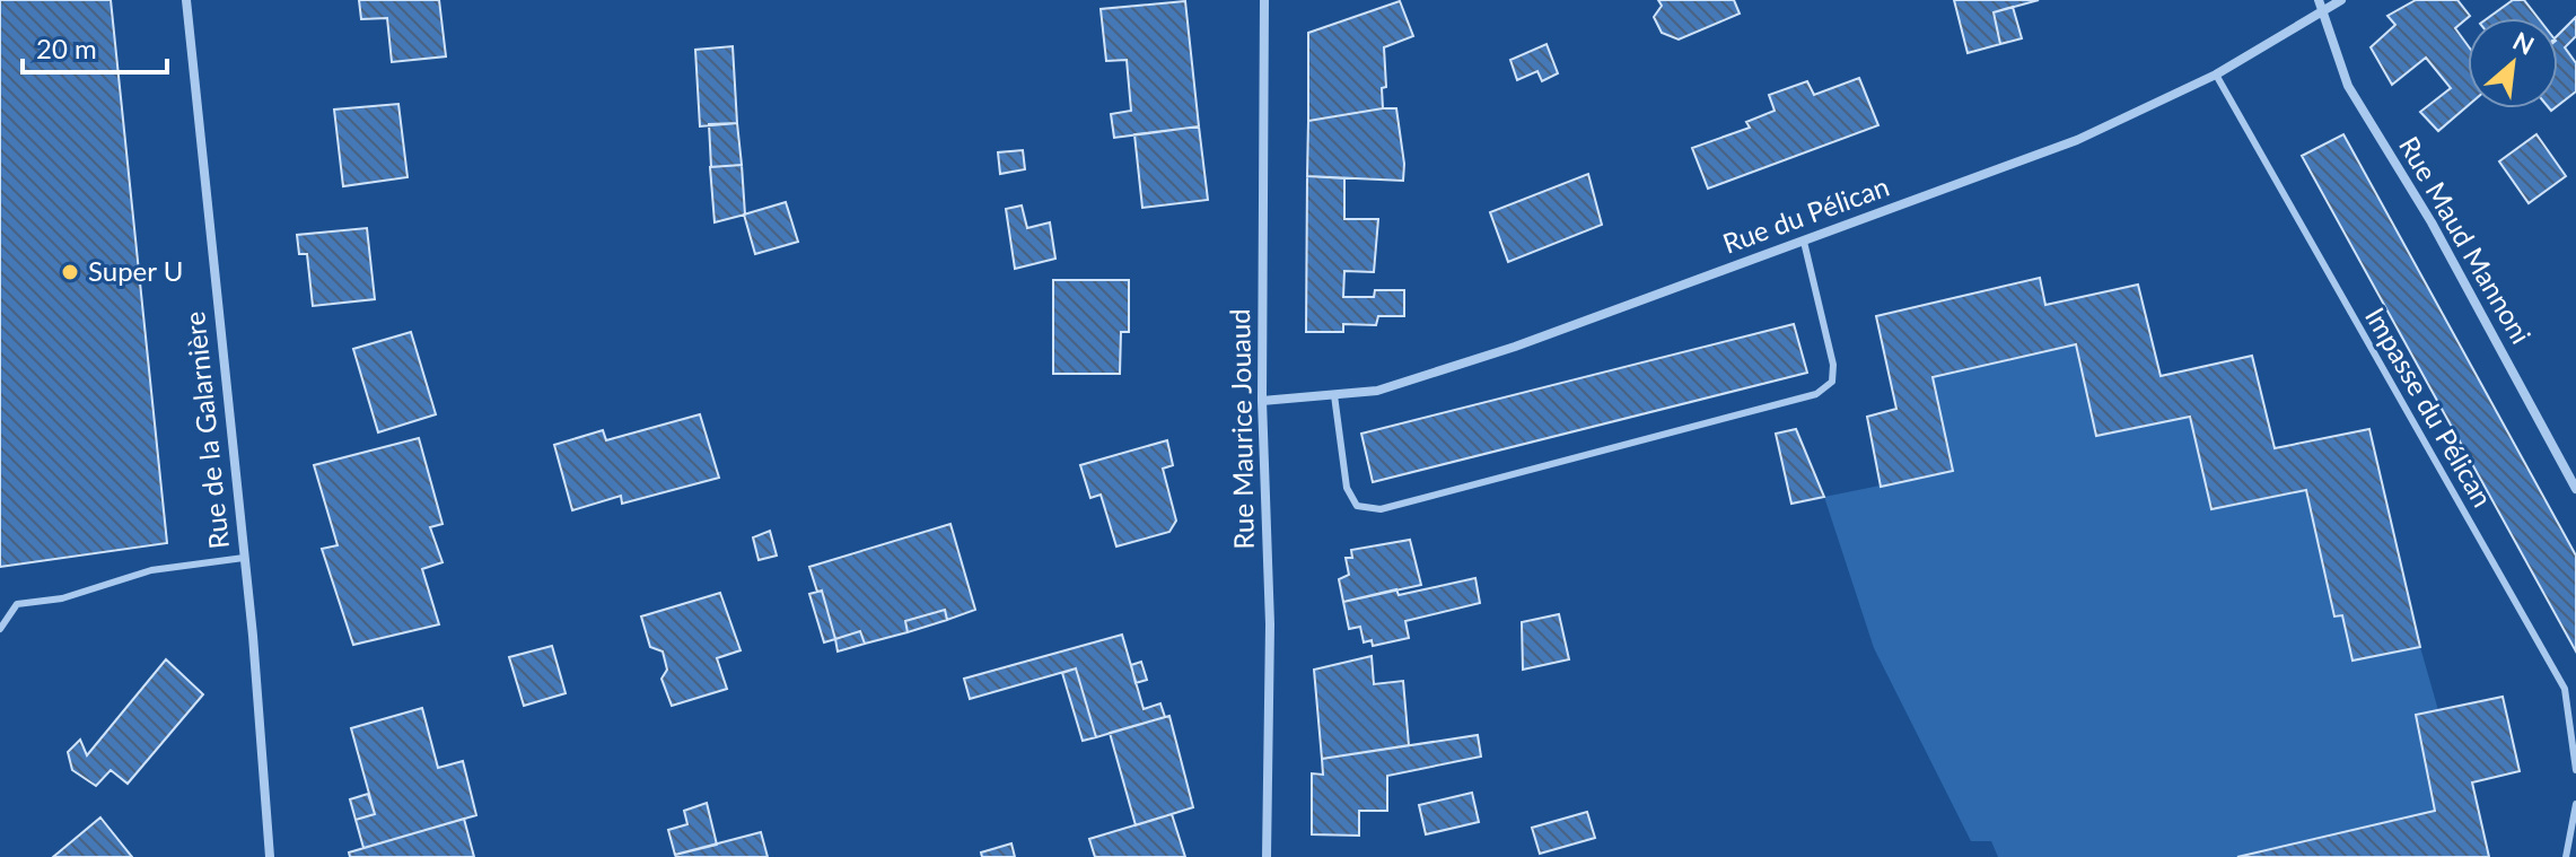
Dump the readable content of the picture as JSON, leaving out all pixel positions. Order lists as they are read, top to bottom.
{
  "streets": {
    "street": [
      "Rue du Pélican",
      "Rue Maud Mannoni",
      "Rue Maurice Jouaud",
      "Rue de la Galarnière"
    ],
    "lane": ["Impasse du Pélican"]
  },
  "crossings": [
    ["Rue du Pélican", "Rue Maud Mannoni"],
    ["Rue du Pélican", "Impasse du Pélican"],
    ["Rue du Pélican", "Rue Maurice Jouaud"]
  ],
  "places": ["Super U"],
  "scale_bar": "20 m",
  "north": "top right"
}
